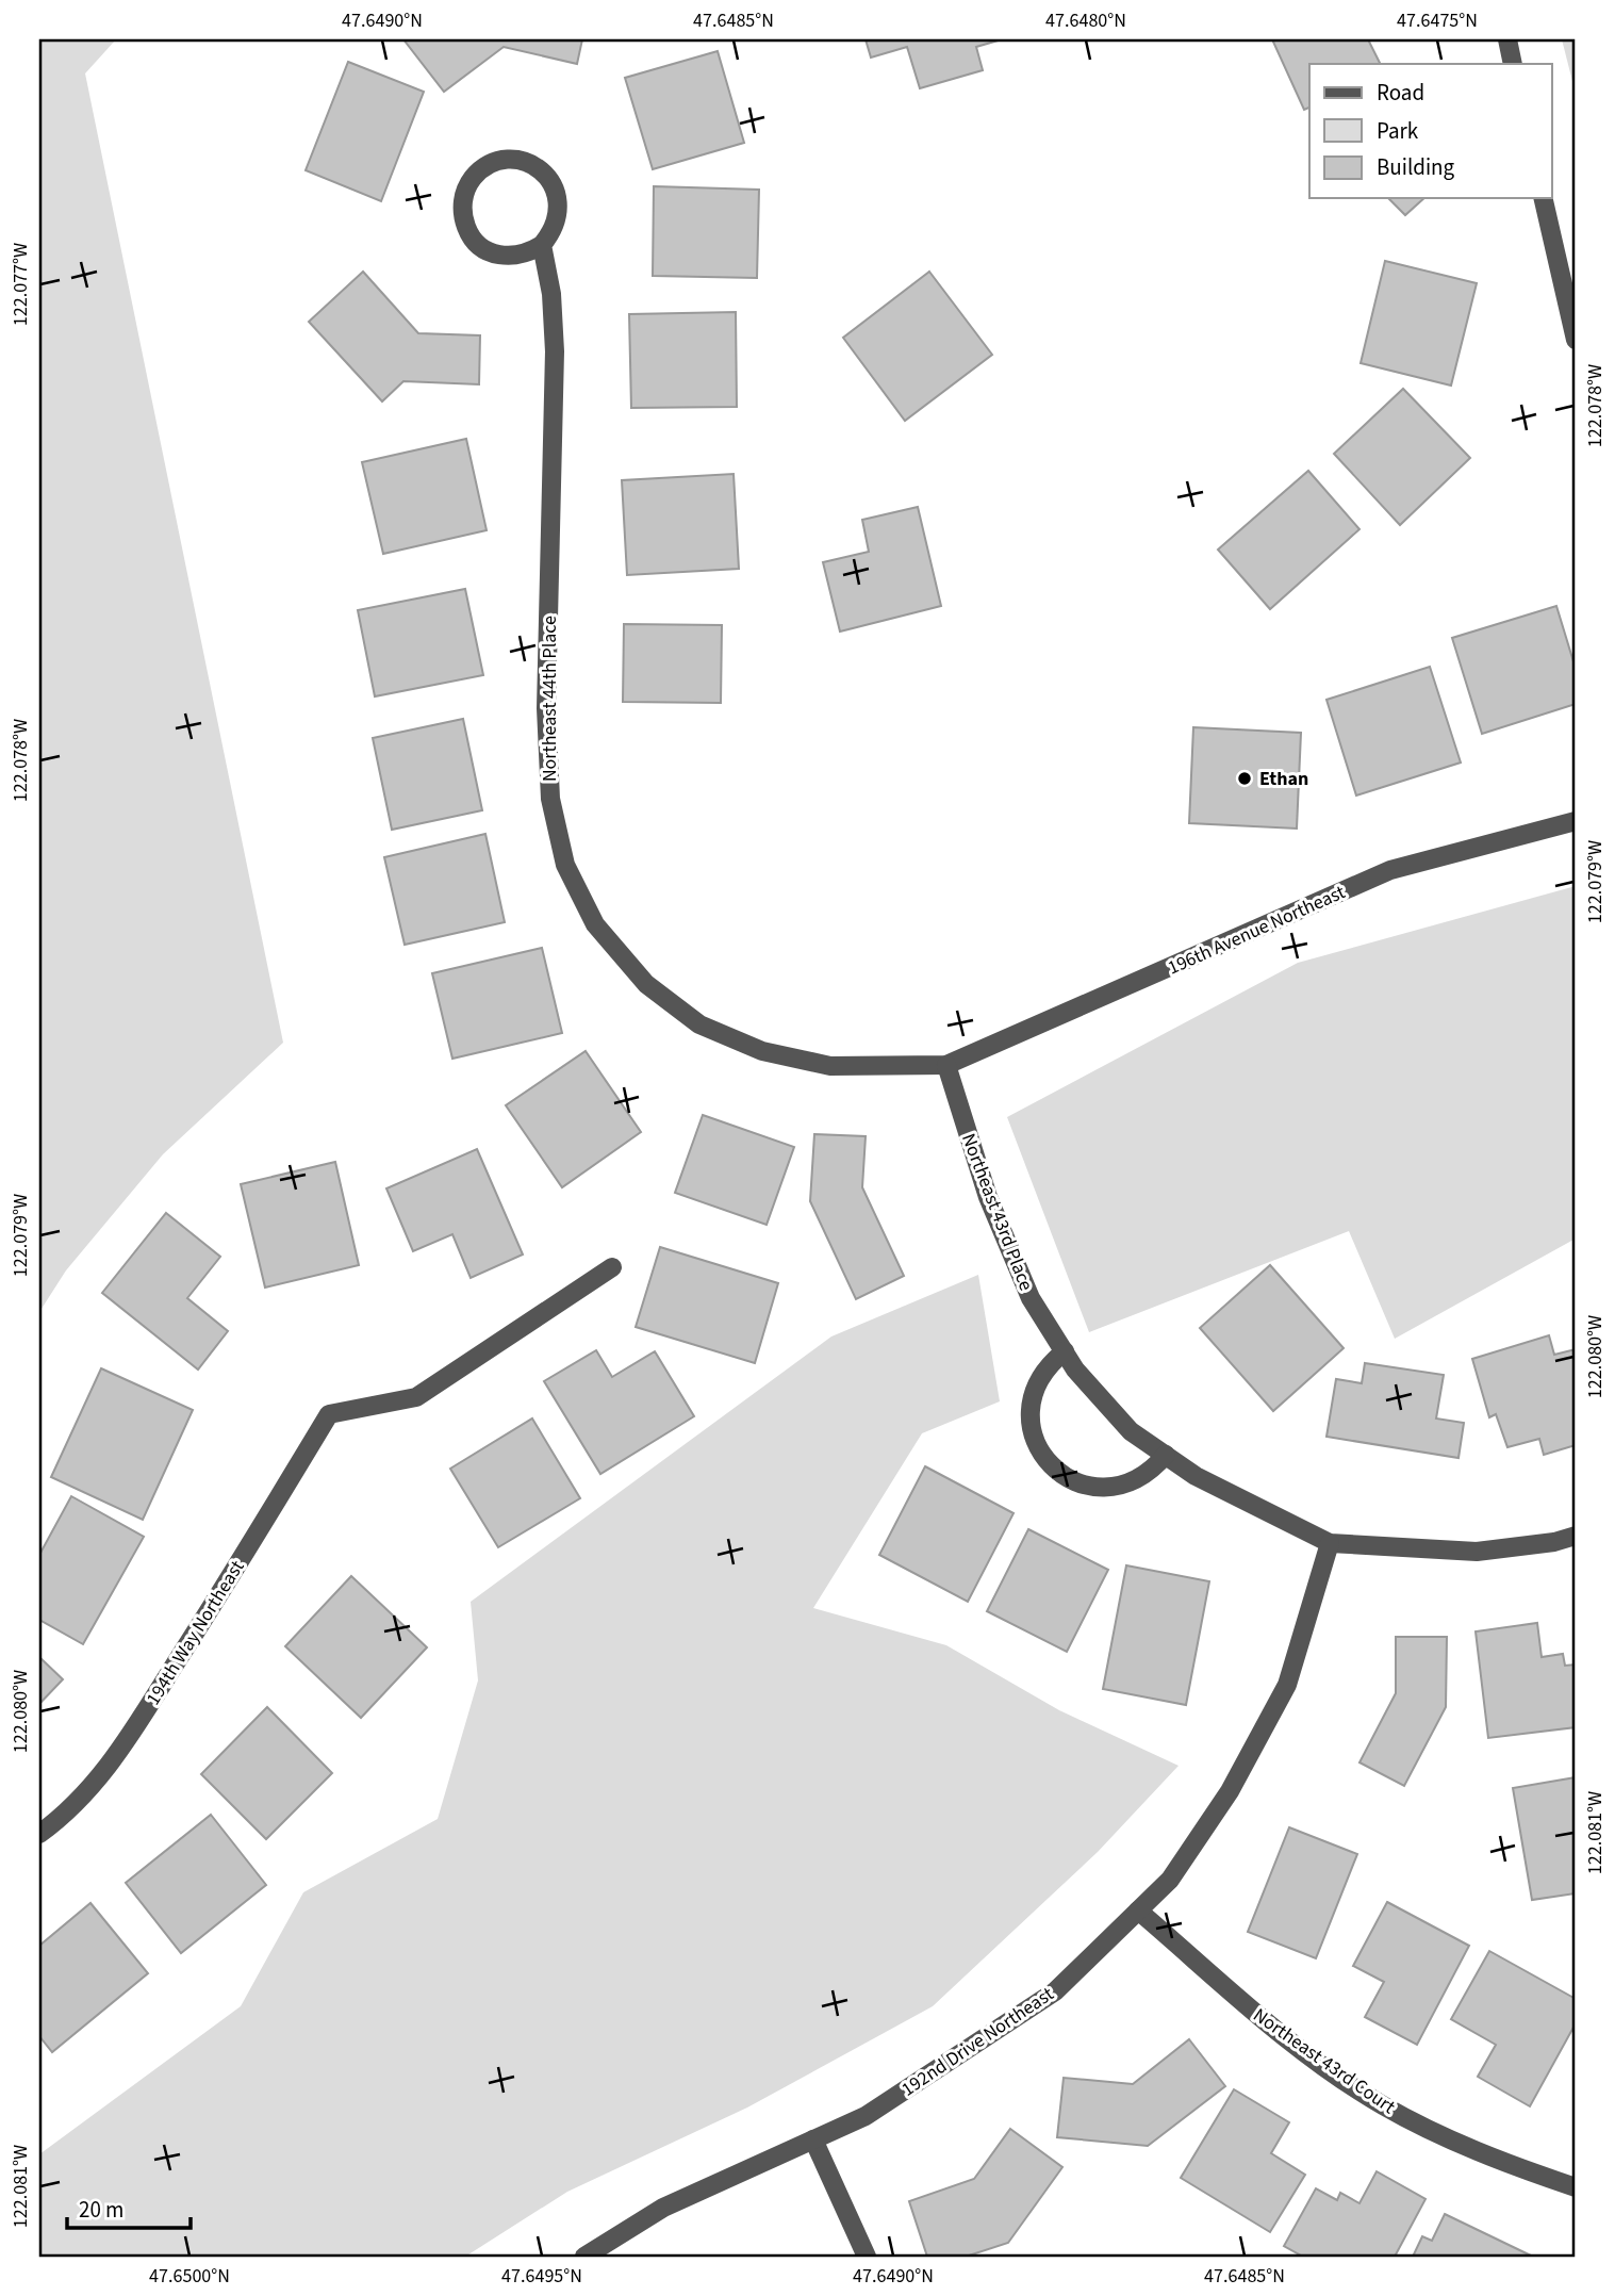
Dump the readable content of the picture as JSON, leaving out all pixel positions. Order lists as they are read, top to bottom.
{
  "streets": {
    "street": [
      "Northeast 44th Place",
      "196th Avenue Northeast",
      "Northeast 43rd Place",
      "194th Way Northeast",
      "192nd Drive Northeast",
      "Northeast 43rd Court"
    ]
  },
  "crossings": [
    ["Northeast 44th Place", "196th Avenue Northeast"],
    ["Northeast 44th Place", "Northeast 43rd Place"],
    ["196th Avenue Northeast", "Northeast 43rd Place"],
    ["Northeast 43rd Place", "192nd Drive Northeast"],
    ["192nd Drive Northeast", "Northeast 43rd Court"]
  ],
  "places": ["Ethan"],
  "legend": ["Road", "Park", "Building"],
  "scale_bar": "20 m",
  "coordinates": [
    "47.6490°N",
    "47.6485°N",
    "47.6480°N",
    "47.6475°N",
    "122.077°W",
    "122.078°W",
    "122.079°W",
    "122.080°W",
    "122.081°W",
    "47.6500°N",
    "47.6495°N"
  ]
}
